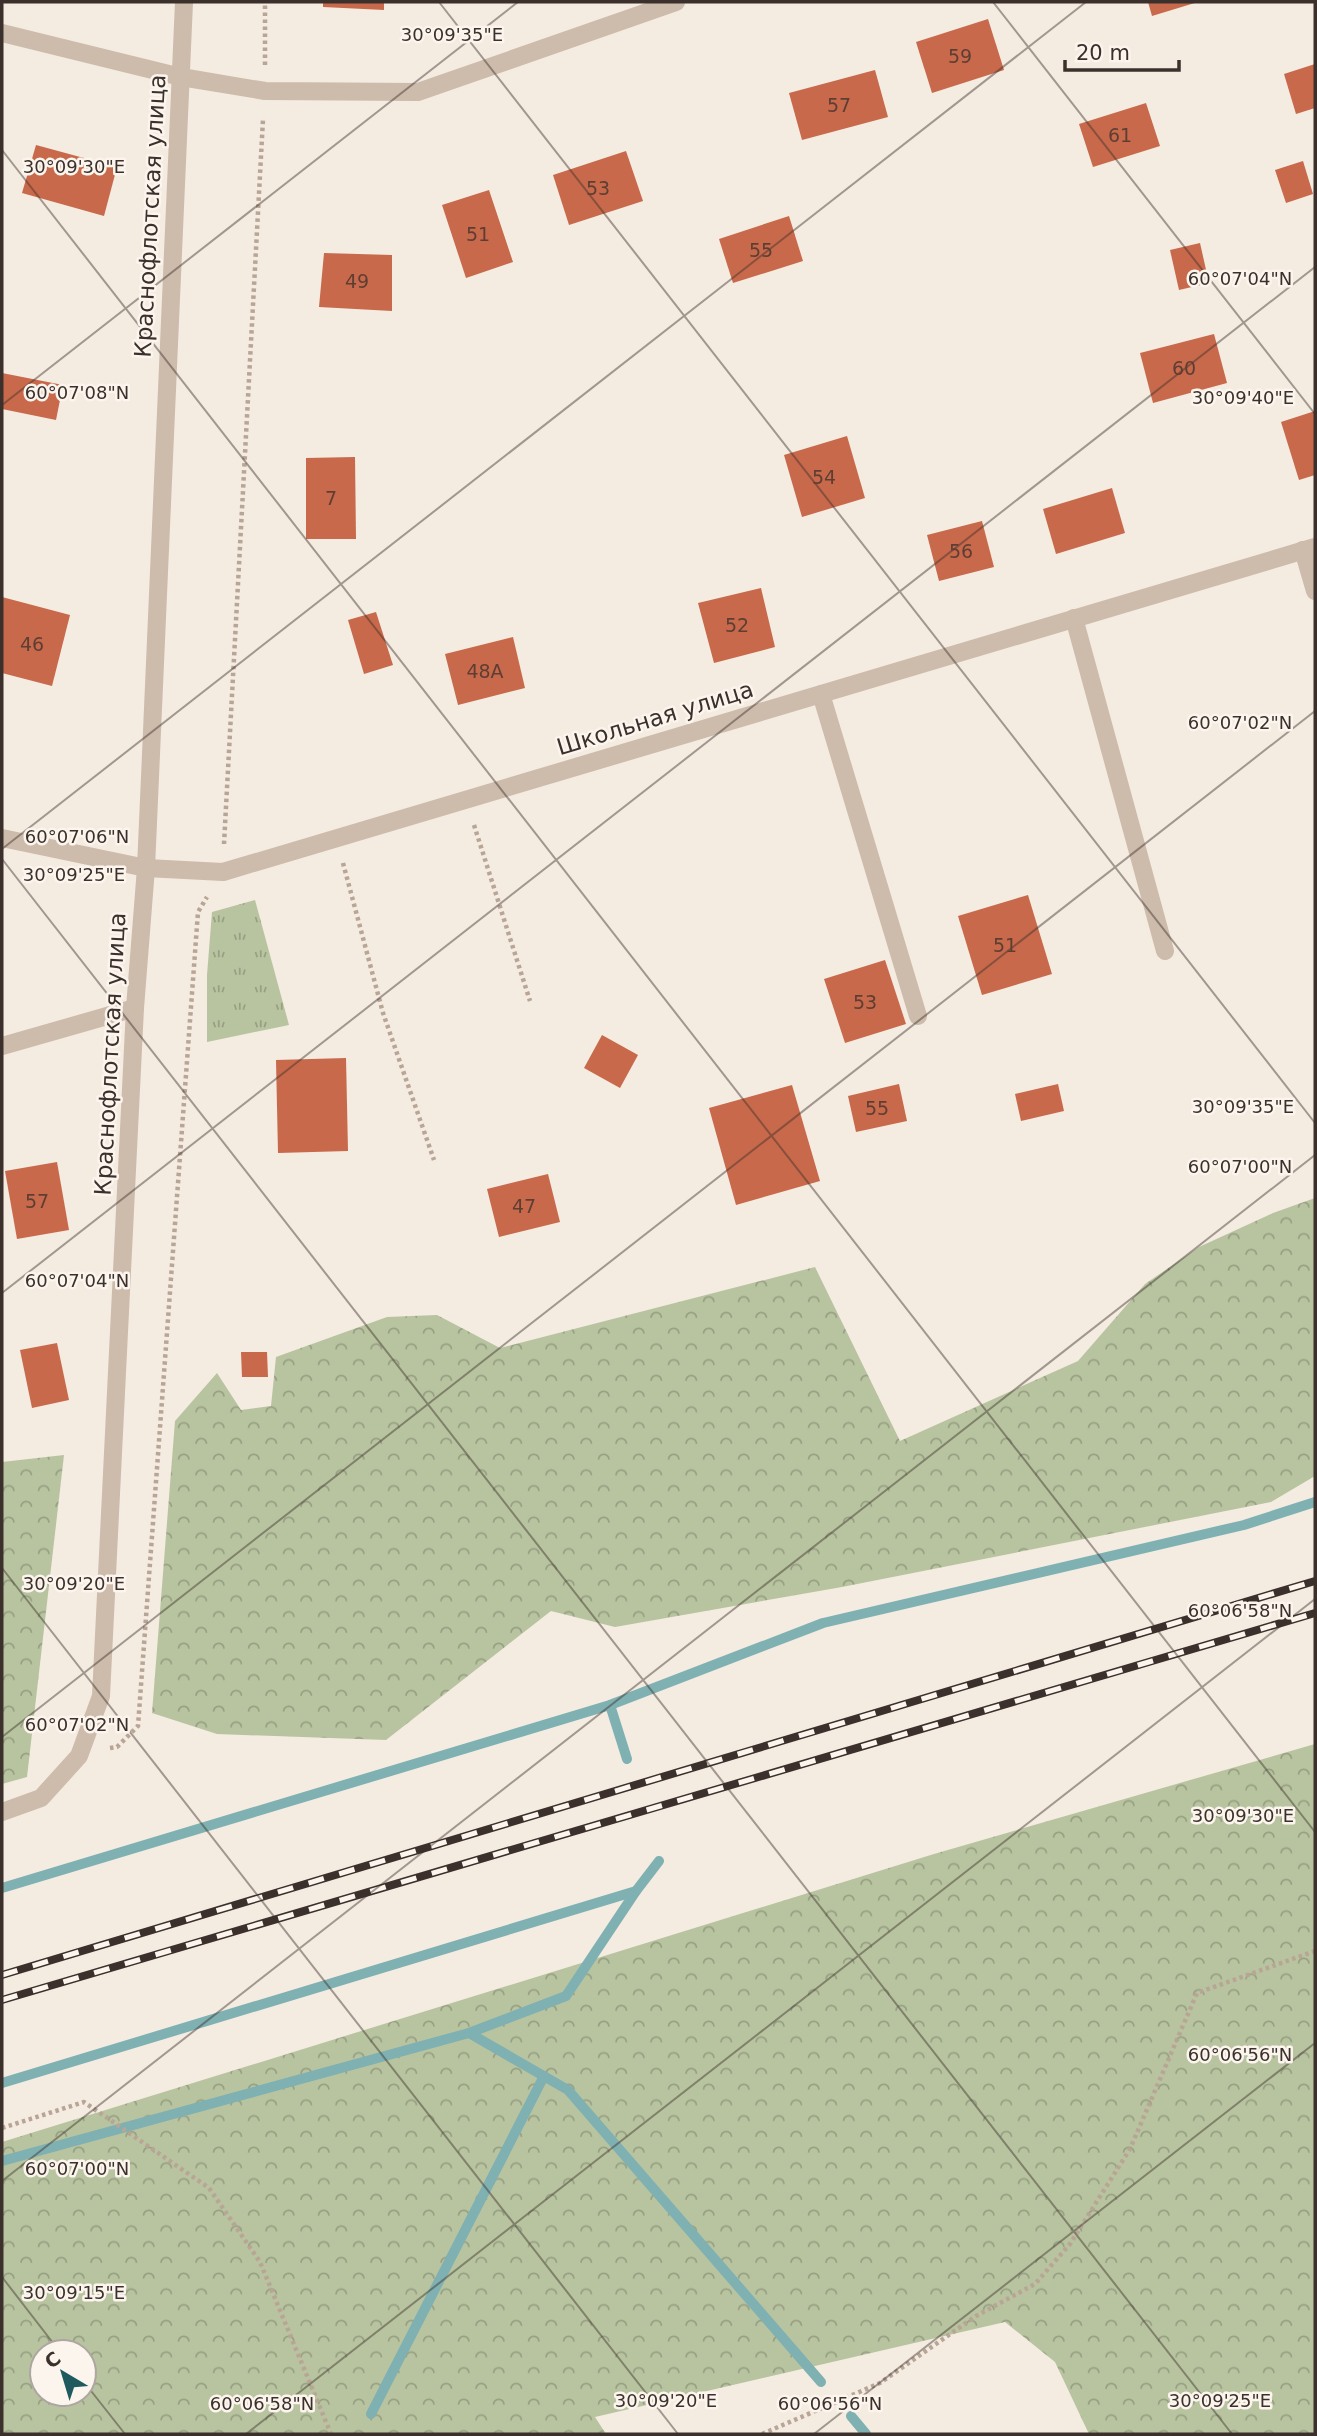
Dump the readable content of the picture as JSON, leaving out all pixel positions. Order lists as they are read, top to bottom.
{
  "streets": {
    "street": ["Краснофлотская улица", "Школьная улица"]
  },
  "crossings": [
    ["Краснофлотская улица", "Школьная улица"]
  ],
  "house_numbers": [
    "59",
    "57",
    "61",
    "53",
    "51",
    "55",
    "49",
    "60",
    "54",
    "7",
    "56",
    "52",
    "46",
    "48А",
    "51",
    "53",
    "55",
    "57",
    "47"
  ],
  "scale_bar": "20 m",
  "north": "top left",
  "coordinates": [
    "30°09'35\"E",
    "30°09'30\"E",
    "60°07'04\"N",
    "60°07'08\"N",
    "30°09'40\"E",
    "60°07'02\"N",
    "60°07'06\"N",
    "30°09'25\"E",
    "60°07'00\"N",
    "30°09'20\"E",
    "60°06'58\"N",
    "60°06'56\"N",
    "30°09'15\"E"
  ]
}
